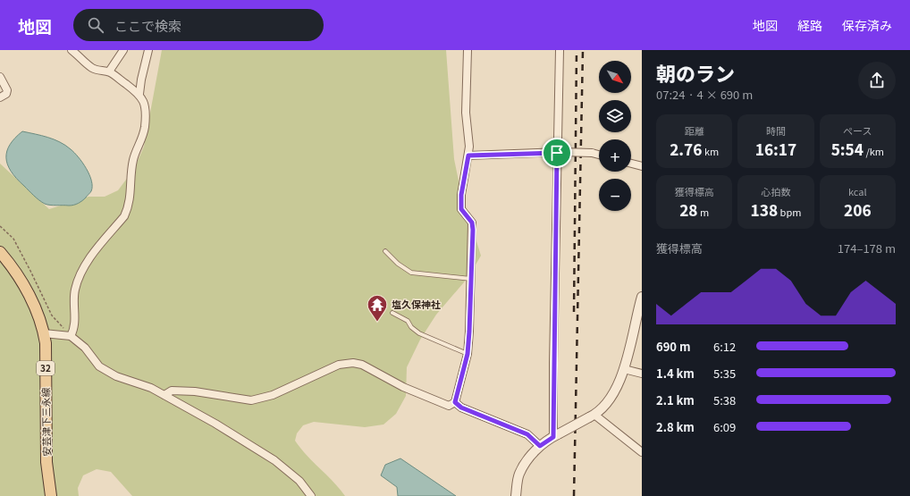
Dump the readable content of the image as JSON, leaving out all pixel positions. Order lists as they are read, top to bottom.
{
  "streets": {
    "main road": ["32", "安芸津下三永線"]
  },
  "places": {
    "temple": ["塩久保神社"]
  },
  "north": "bottom right",
  "page": {
    "header": "地図",
    "search": "ここで検索",
    "nav": ["地図", "経路", "保存済み"],
    "heading": ["朝のラン", "07:24 · 4 × 690 m"],
    "map_buttons": ["+", "−"],
    "stats": [
      ["距離", "2.76 km"],
      ["時間", "16:17"],
      ["ペース", "5:54 /km"],
      ["獲得標高", "28 m"],
      ["心拍数", "138 bpm"],
      ["kcal", "206"]
    ],
    "chart": ["獲得標高", "174–178 m"],
    "list": [
      {
        "name": "690 m",
        "note": "6:12"
      },
      {
        "name": "1.4 km",
        "note": "5:35"
      },
      {
        "name": "2.1 km",
        "note": "5:38"
      },
      {
        "name": "2.8 km",
        "note": "6:09"
      }
    ]
  }
}
